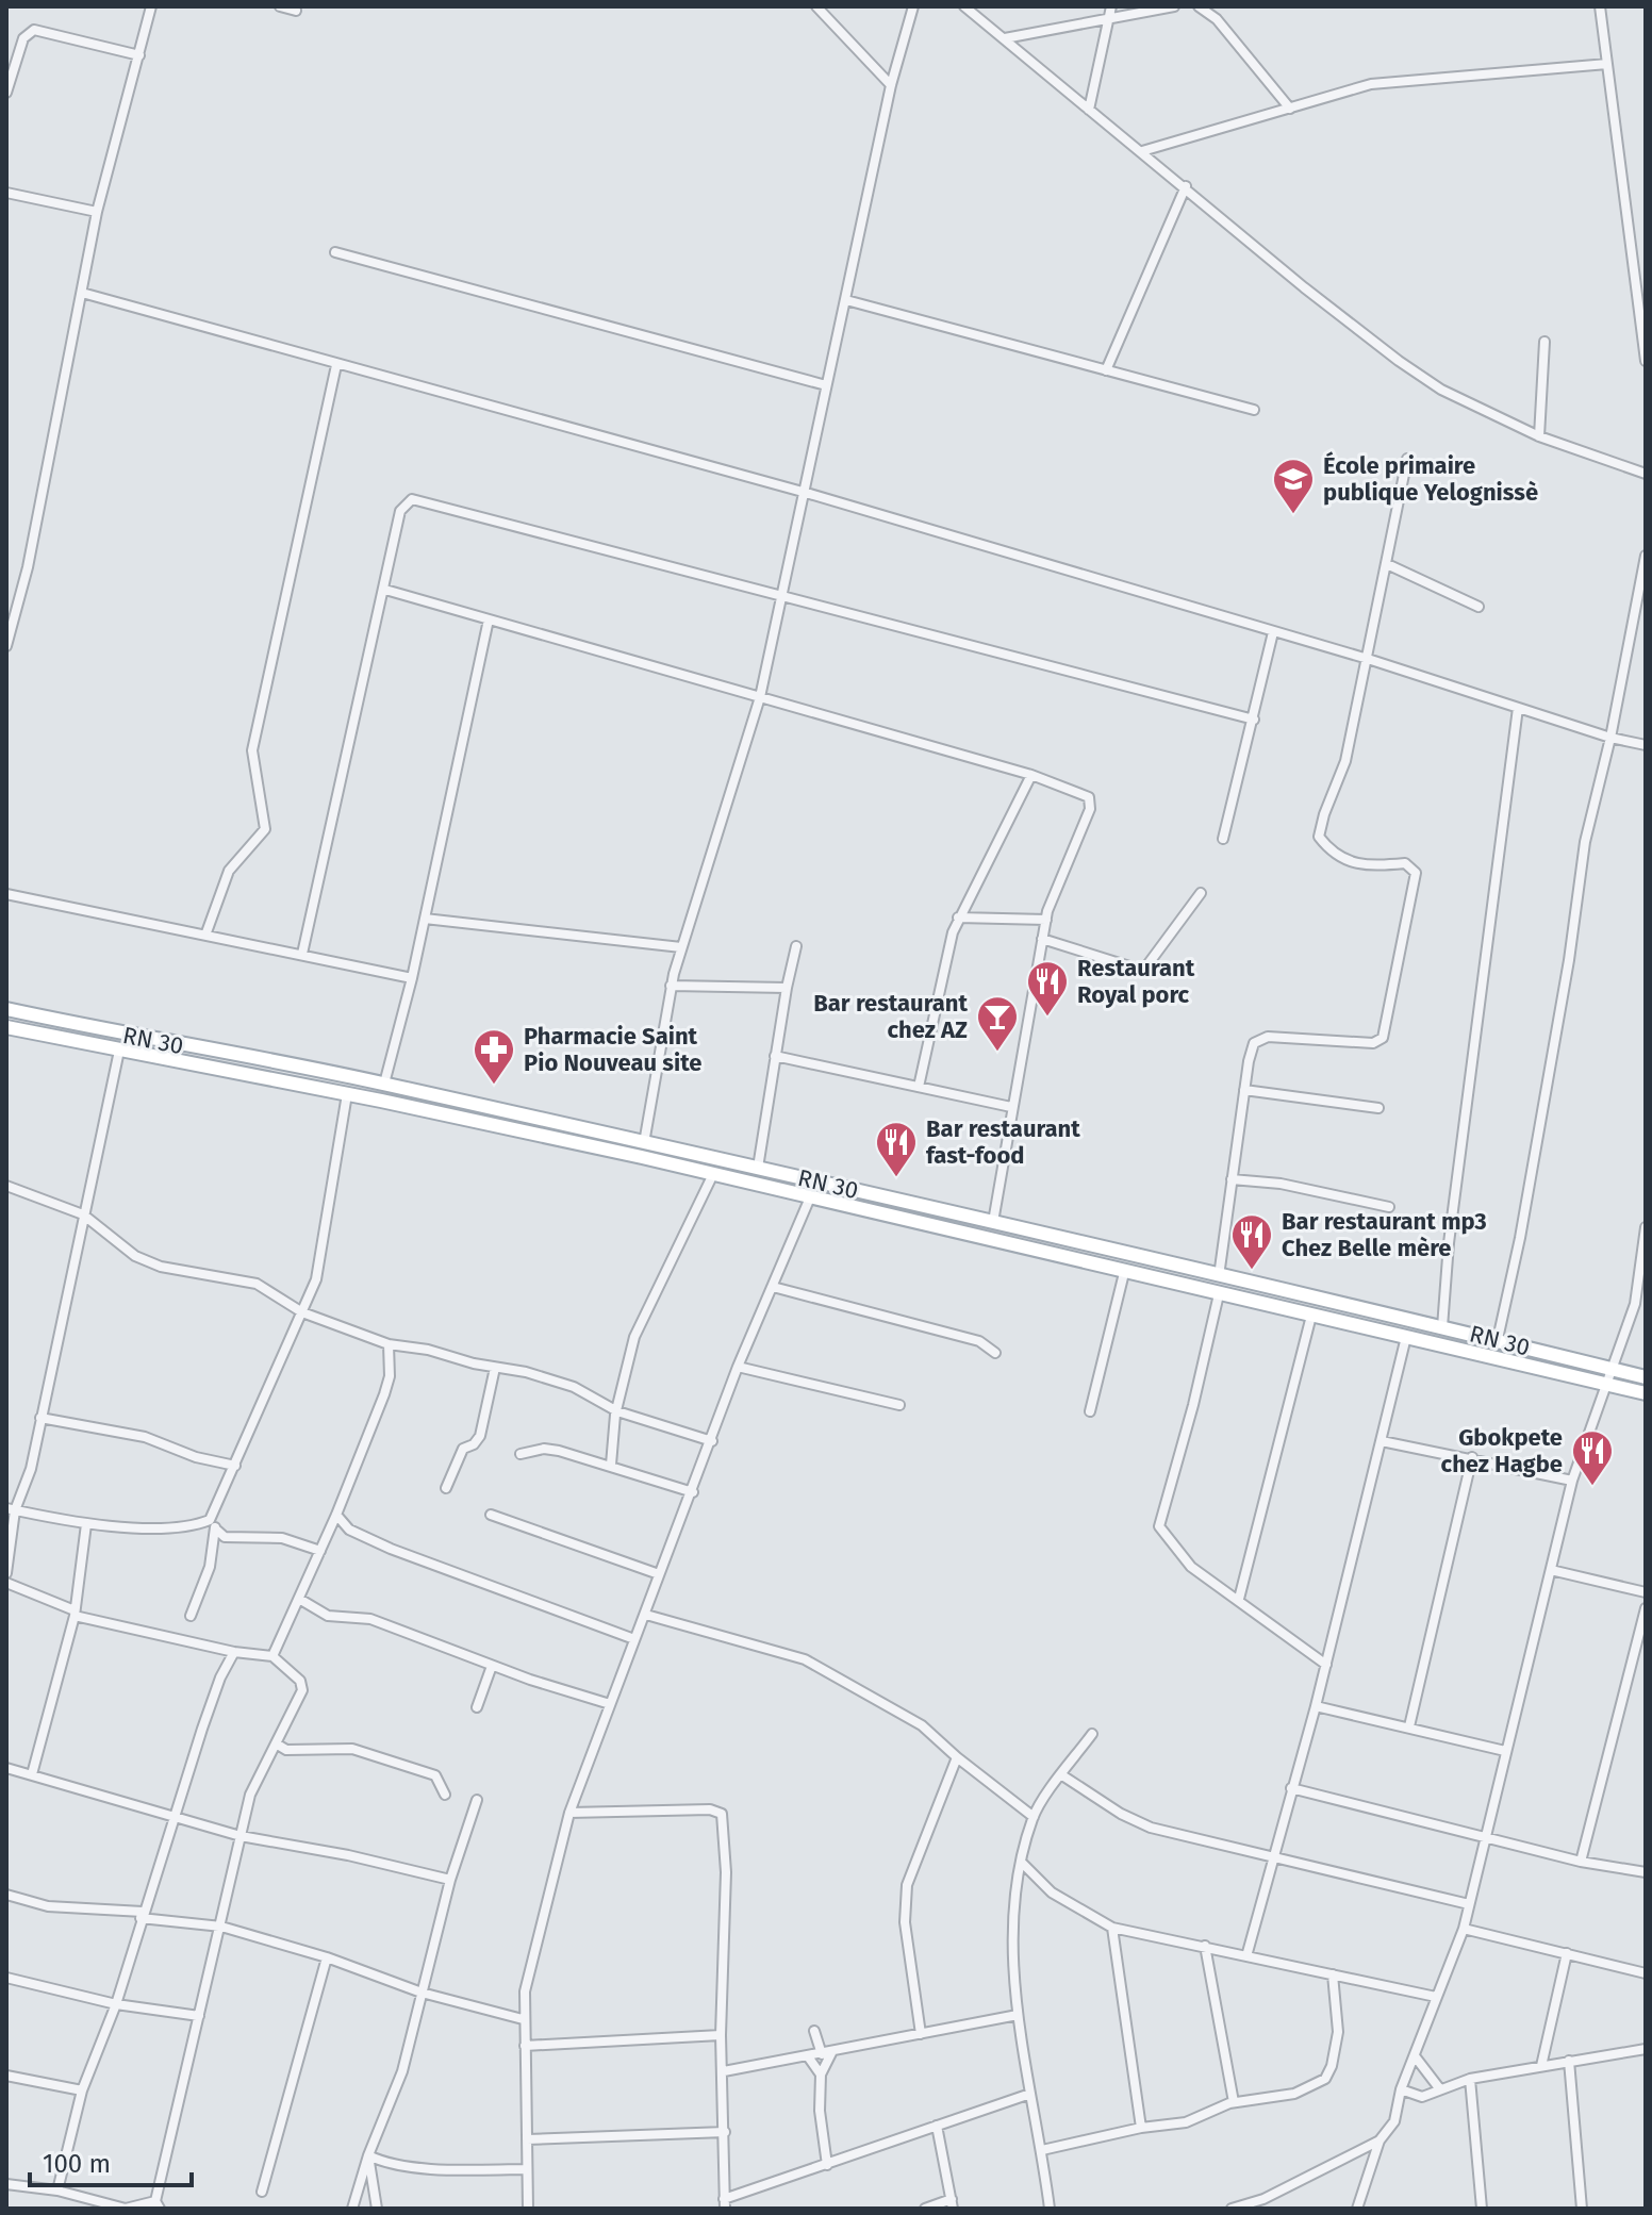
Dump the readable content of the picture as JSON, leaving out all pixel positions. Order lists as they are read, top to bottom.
{
  "streets": {
    "main road": ["RN 30"]
  },
  "places": {
    "school or university": ["École primaire publique Yelognissè"],
    "restaurant": [
      "Restaurant Royal porc",
      "Bar restaurant fast-food",
      "Bar restaurant mp3 Chez Belle mère",
      "Gbokpete chez Hagbe"
    ],
    "bar": ["Bar restaurant chez AZ"],
    "pharmacy": ["Pharmacie Saint Pio Nouveau site"]
  },
  "scale_bar": "100 m"
}
